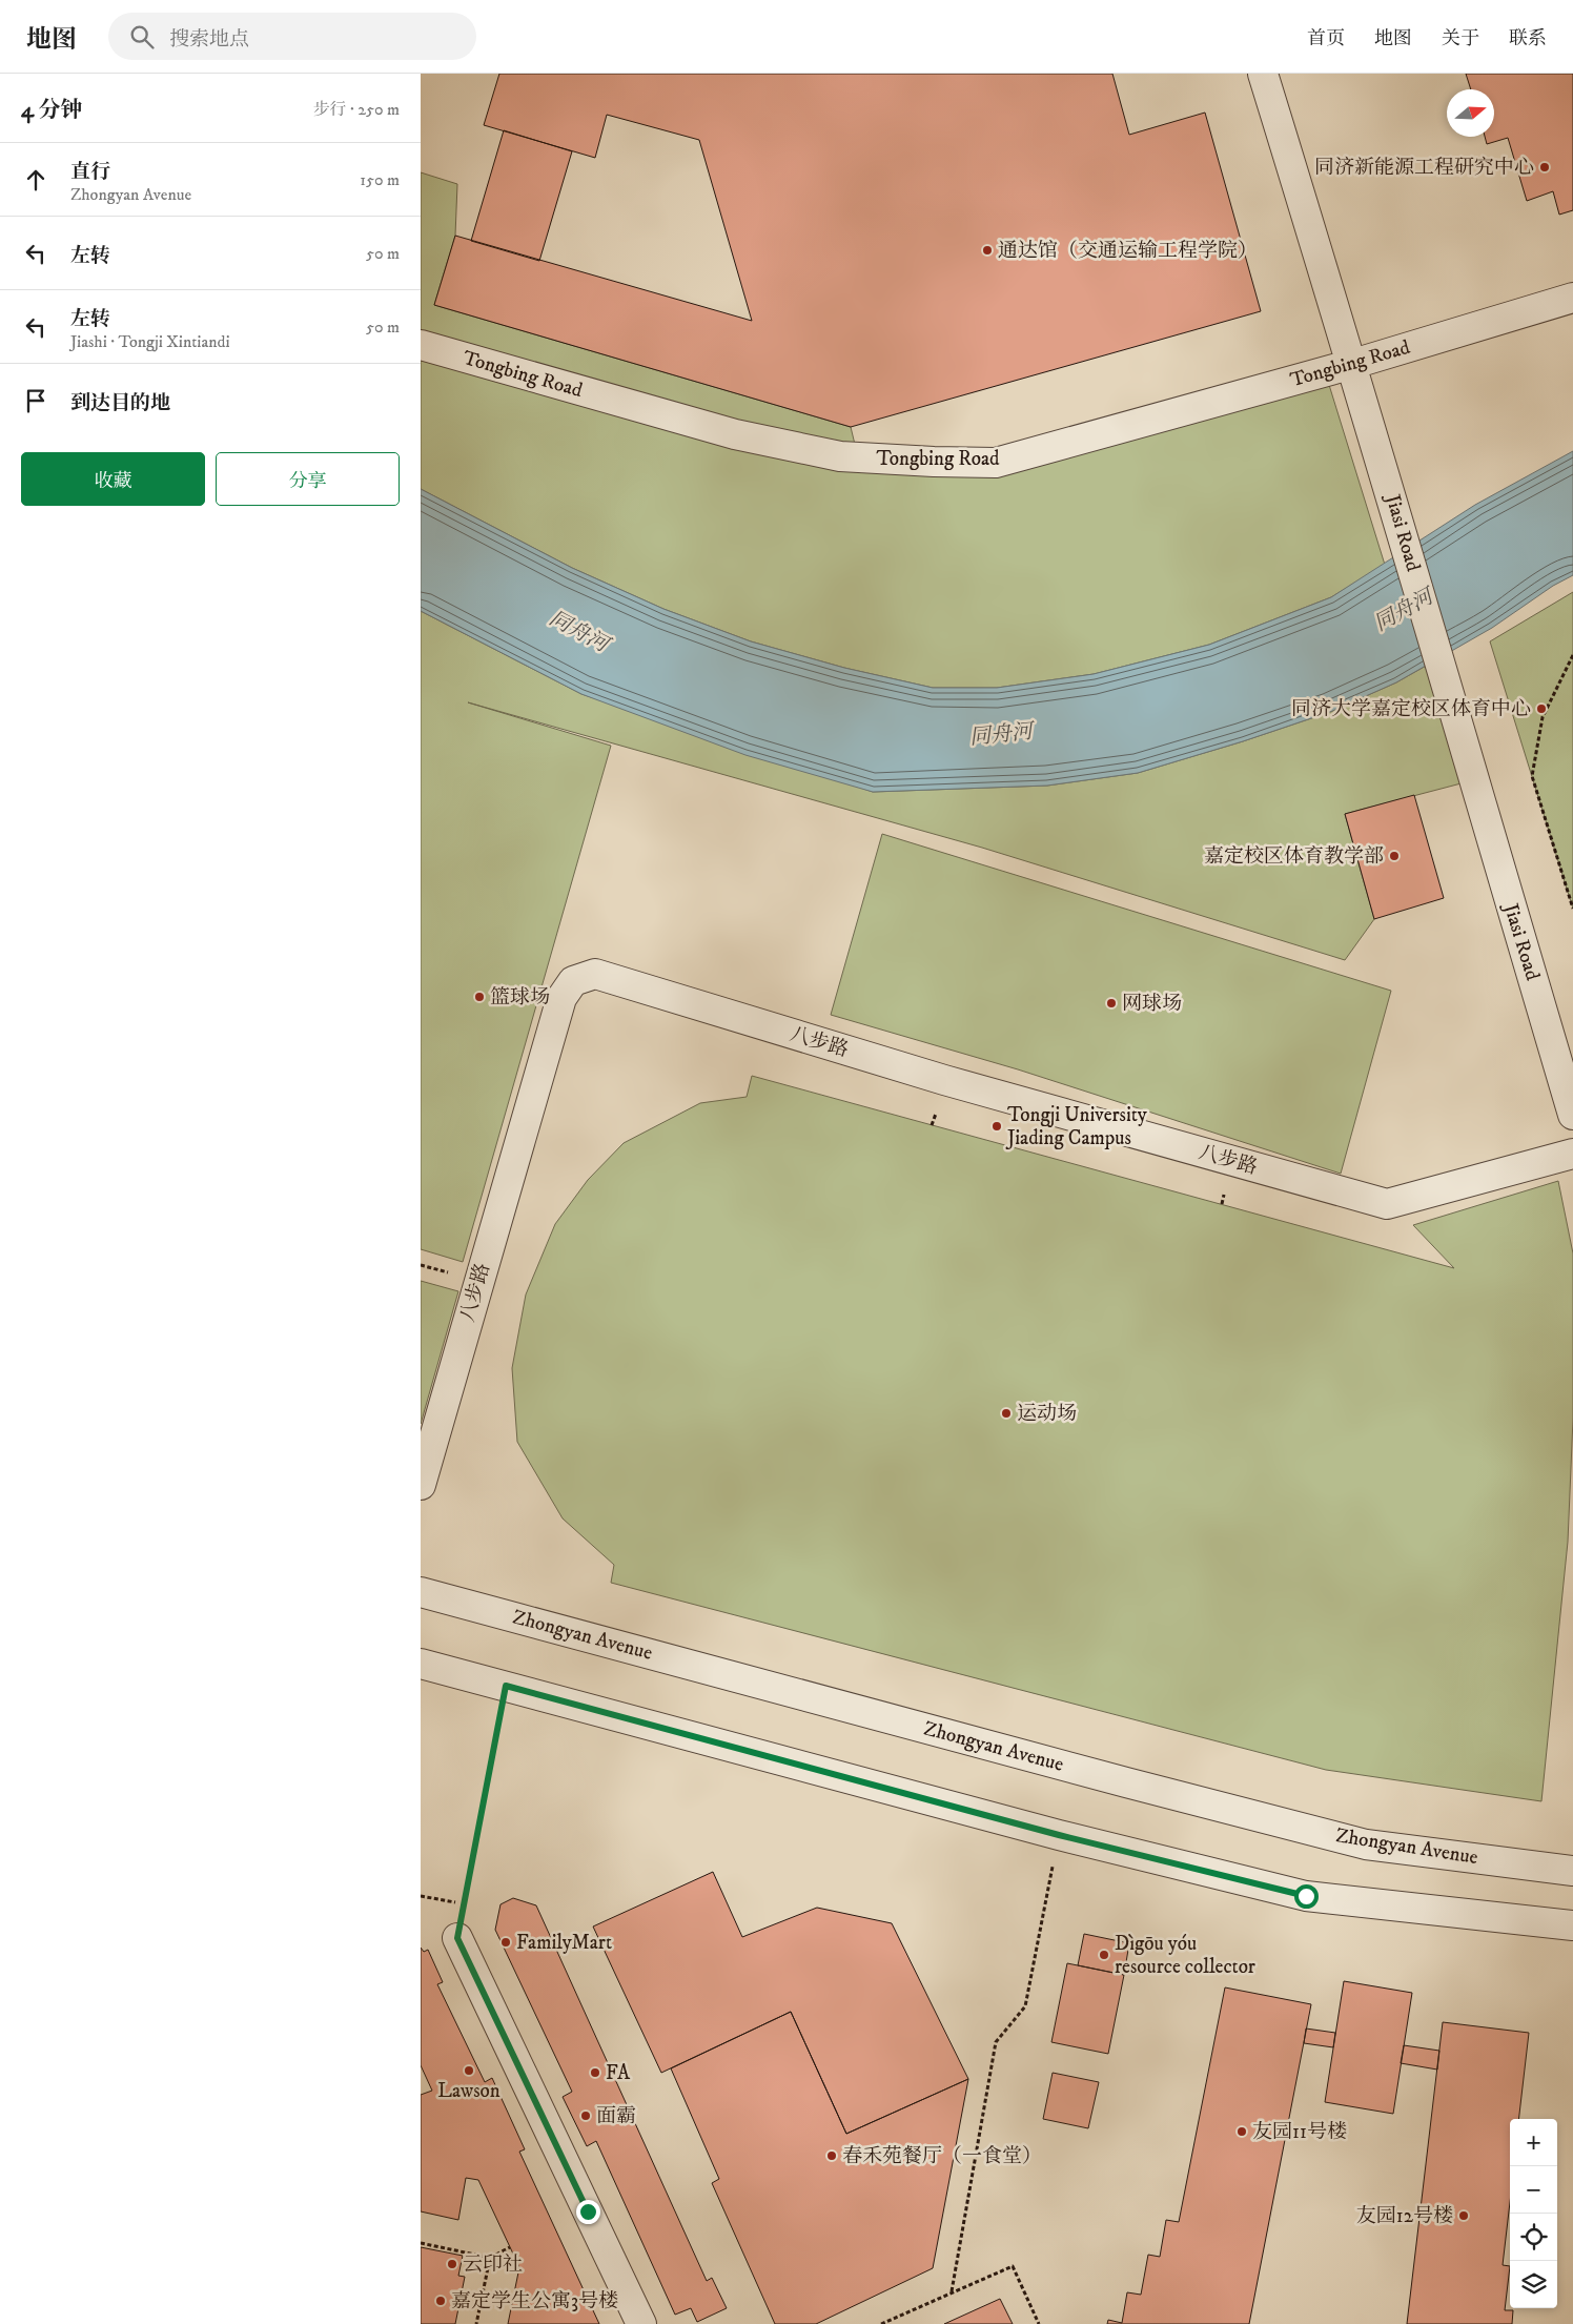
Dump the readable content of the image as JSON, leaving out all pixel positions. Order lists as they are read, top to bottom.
{
  "streets": {
    "street": [
      "Tongbing Road",
      "Jiasi Road",
      "八步路",
      "Zhongyan Avenue"
    ]
  },
  "crossings": [
    ["Tongbing Road", "Jiasi Road"]
  ],
  "water": ["同舟河"],
  "places": [
    "同济新能源工程研究中心",
    "通达馆（交通运输工程学院）",
    "同济大学嘉定校区体育中心",
    "嘉定校区体育教学部",
    "篮球场",
    "网球场",
    "Tongji University Jiading Campus",
    "运动场",
    "FamilyMart",
    "Dìgōu yóu resource collector",
    "Lawson",
    "FA",
    "面霸",
    "友园11号楼",
    "春禾苑餐厅（一食堂）",
    "友园12号楼",
    "云印社",
    "嘉定学生公寓3号楼"
  ],
  "north": "right",
  "page": {
    "header": "地图",
    "search": "搜索地点",
    "nav": [
      "首页",
      "地图",
      "关于",
      "联系"
    ],
    "heading": ["4 分钟", "步行 · 250 m"],
    "list": [
      ["直行", "Zhongyan Avenue", "150 m"],
      ["左转", "50 m"],
      ["左转", "Jiashi · Tongji Xintiandi", "50 m"],
      "到达目的地"
    ],
    "buttons": ["收藏", "分享"],
    "map_buttons": ["+", "−"]
  }
}
